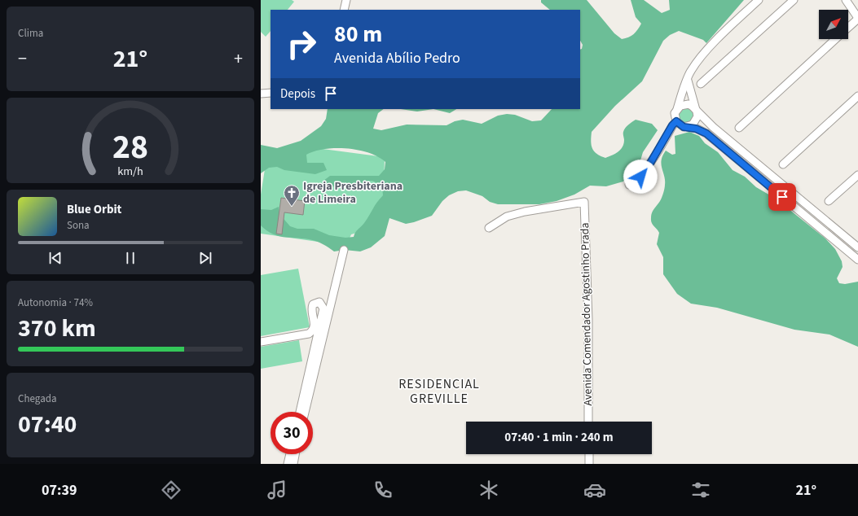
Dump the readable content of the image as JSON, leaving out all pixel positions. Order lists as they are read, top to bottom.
{
  "streets": {
    "street": ["Avenida Comendador Agostinho Prada"]
  },
  "districts": ["RESIDENCIAL GREVILLE"],
  "places": {
    "church": ["Igreja Presbiteriana de Limeira"]
  },
  "north": "top right",
  "page": {
    "tile": [
      "Clima",
      ["Autonomia · 74%", "370 km"],
      ["Chegada", "07:40"]
    ],
    "turn": ["80 m", "Avenida Abílio Pedro"],
    "heat": ["−", "21°", "+"],
    "then": "Depois",
    "song": ["Blue Orbit", "Sona"],
    "limit": "30",
    "trip": "07:40 · 1 min · 240 m",
    "tabs": ["07:39", "21°"],
    "gauge": ["28", "km/h"]
  }
}
